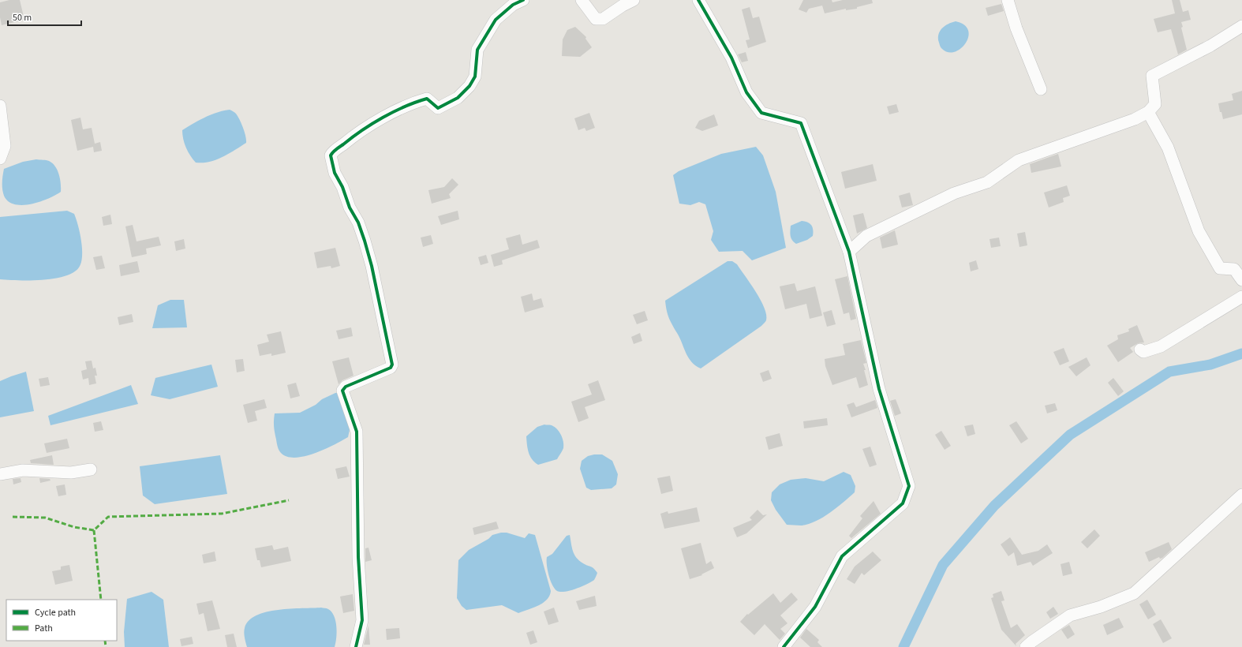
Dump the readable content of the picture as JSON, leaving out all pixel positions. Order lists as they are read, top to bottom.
{
  "legend": ["Cycle path", "Path"],
  "scale_bar": "50 m"
}
